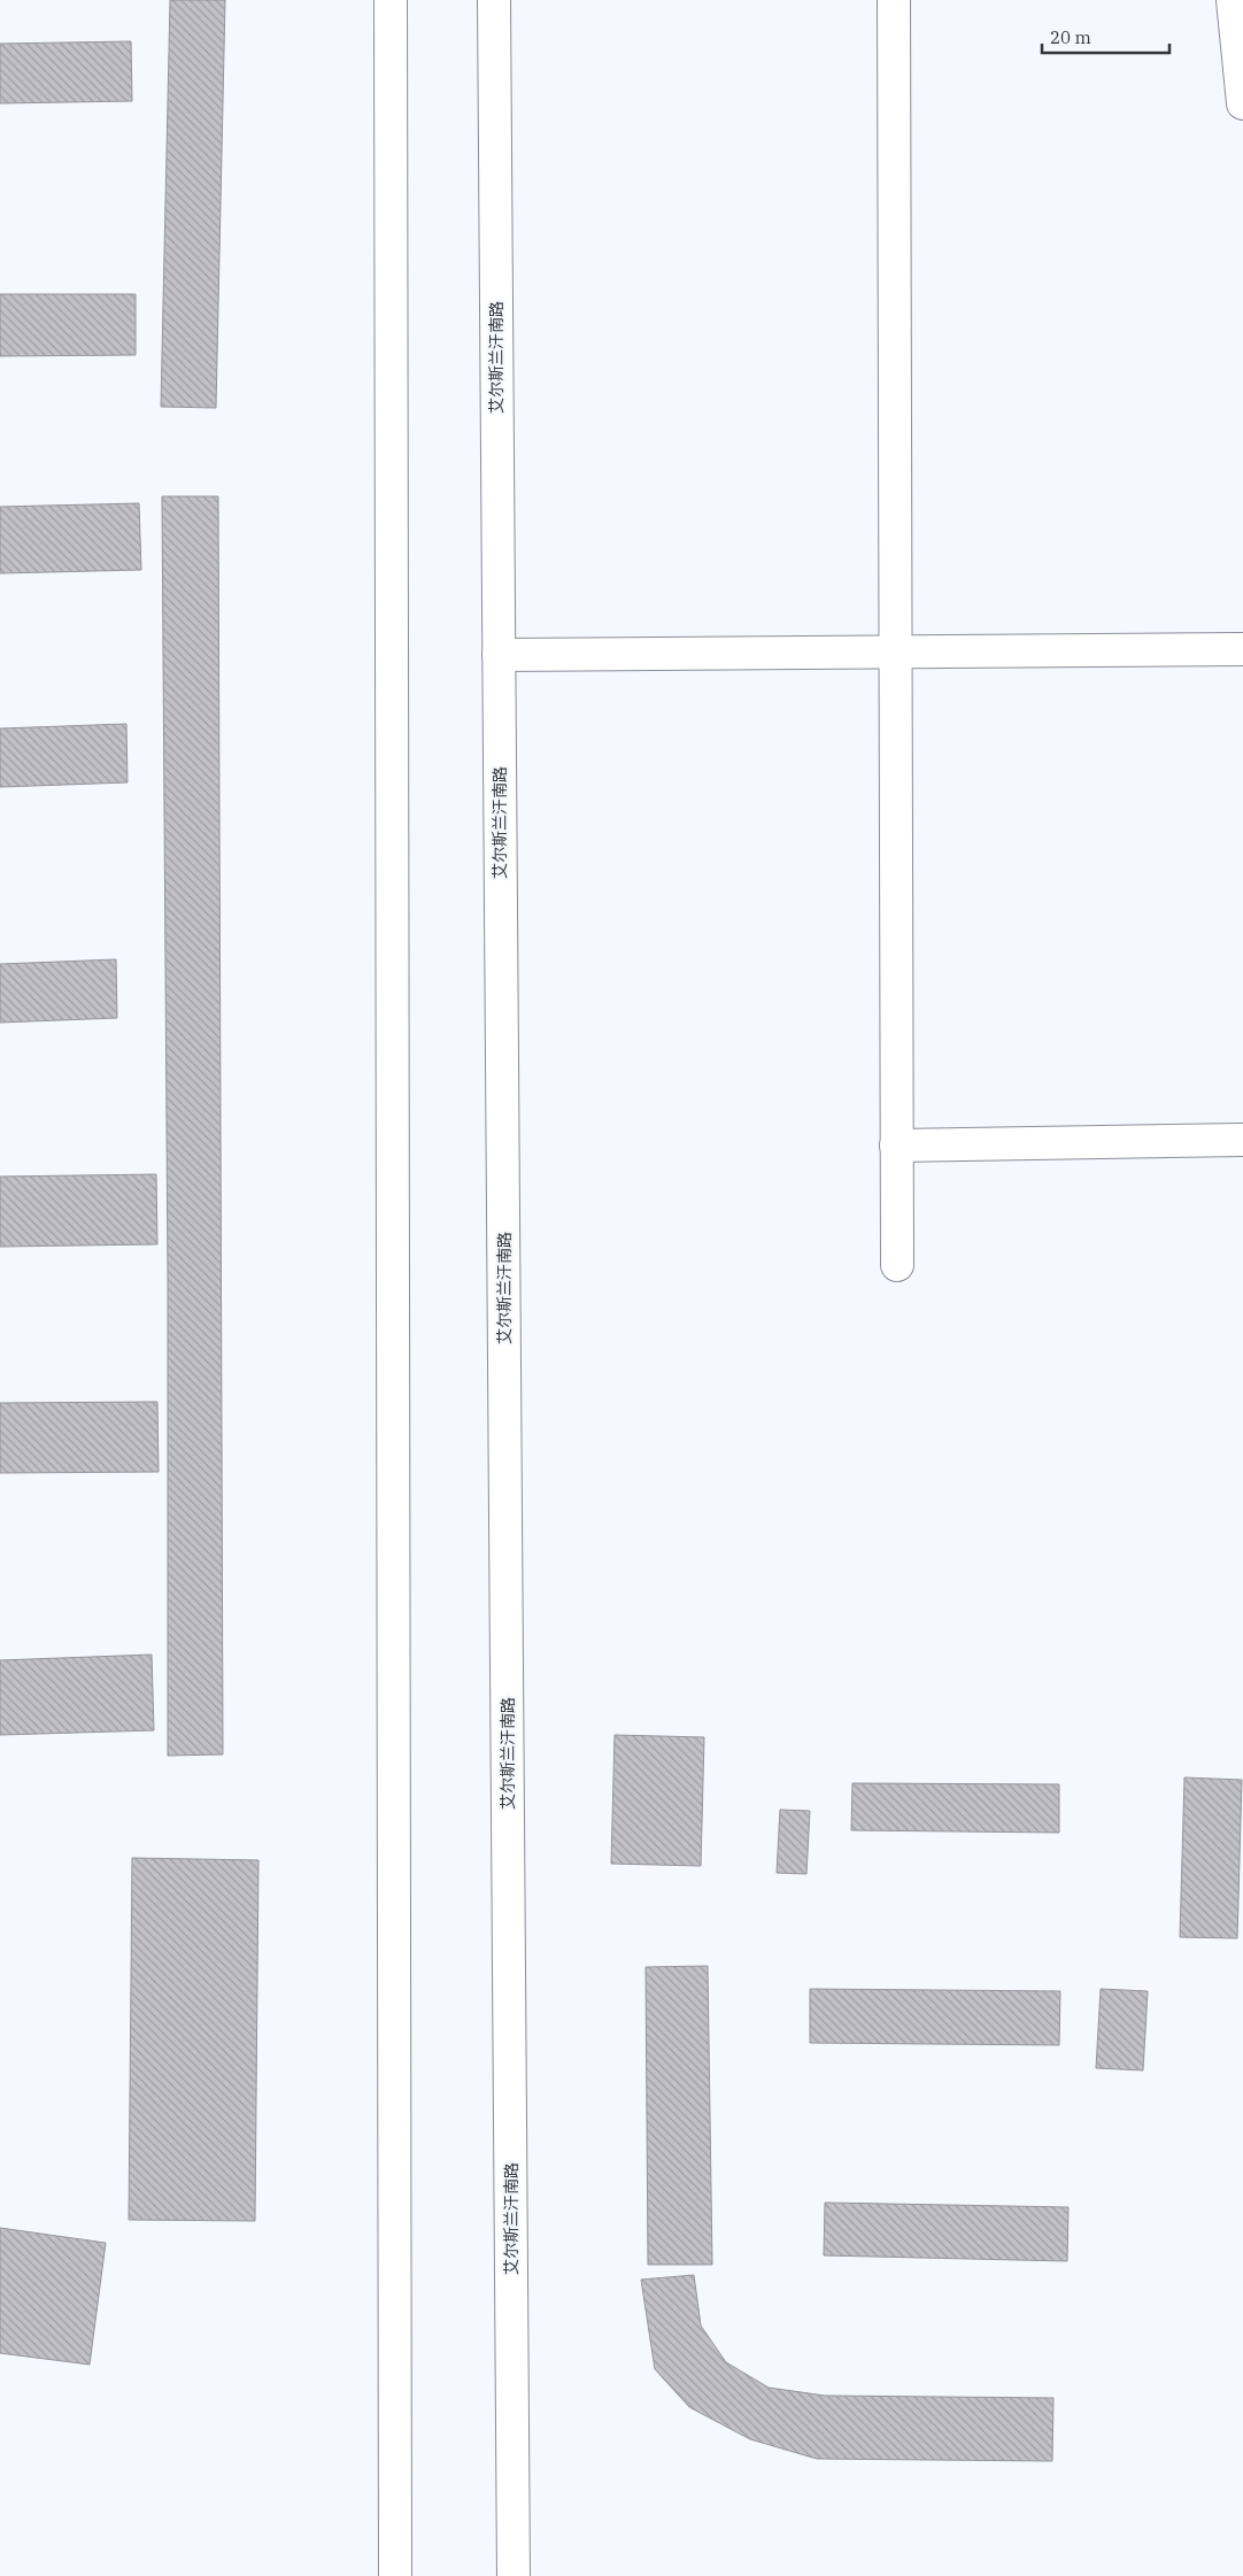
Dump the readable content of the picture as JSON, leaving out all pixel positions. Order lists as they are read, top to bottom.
{
  "streets": {
    "main road": ["艾尔斯兰汗南路"]
  },
  "scale_bar": "20 m"
}
